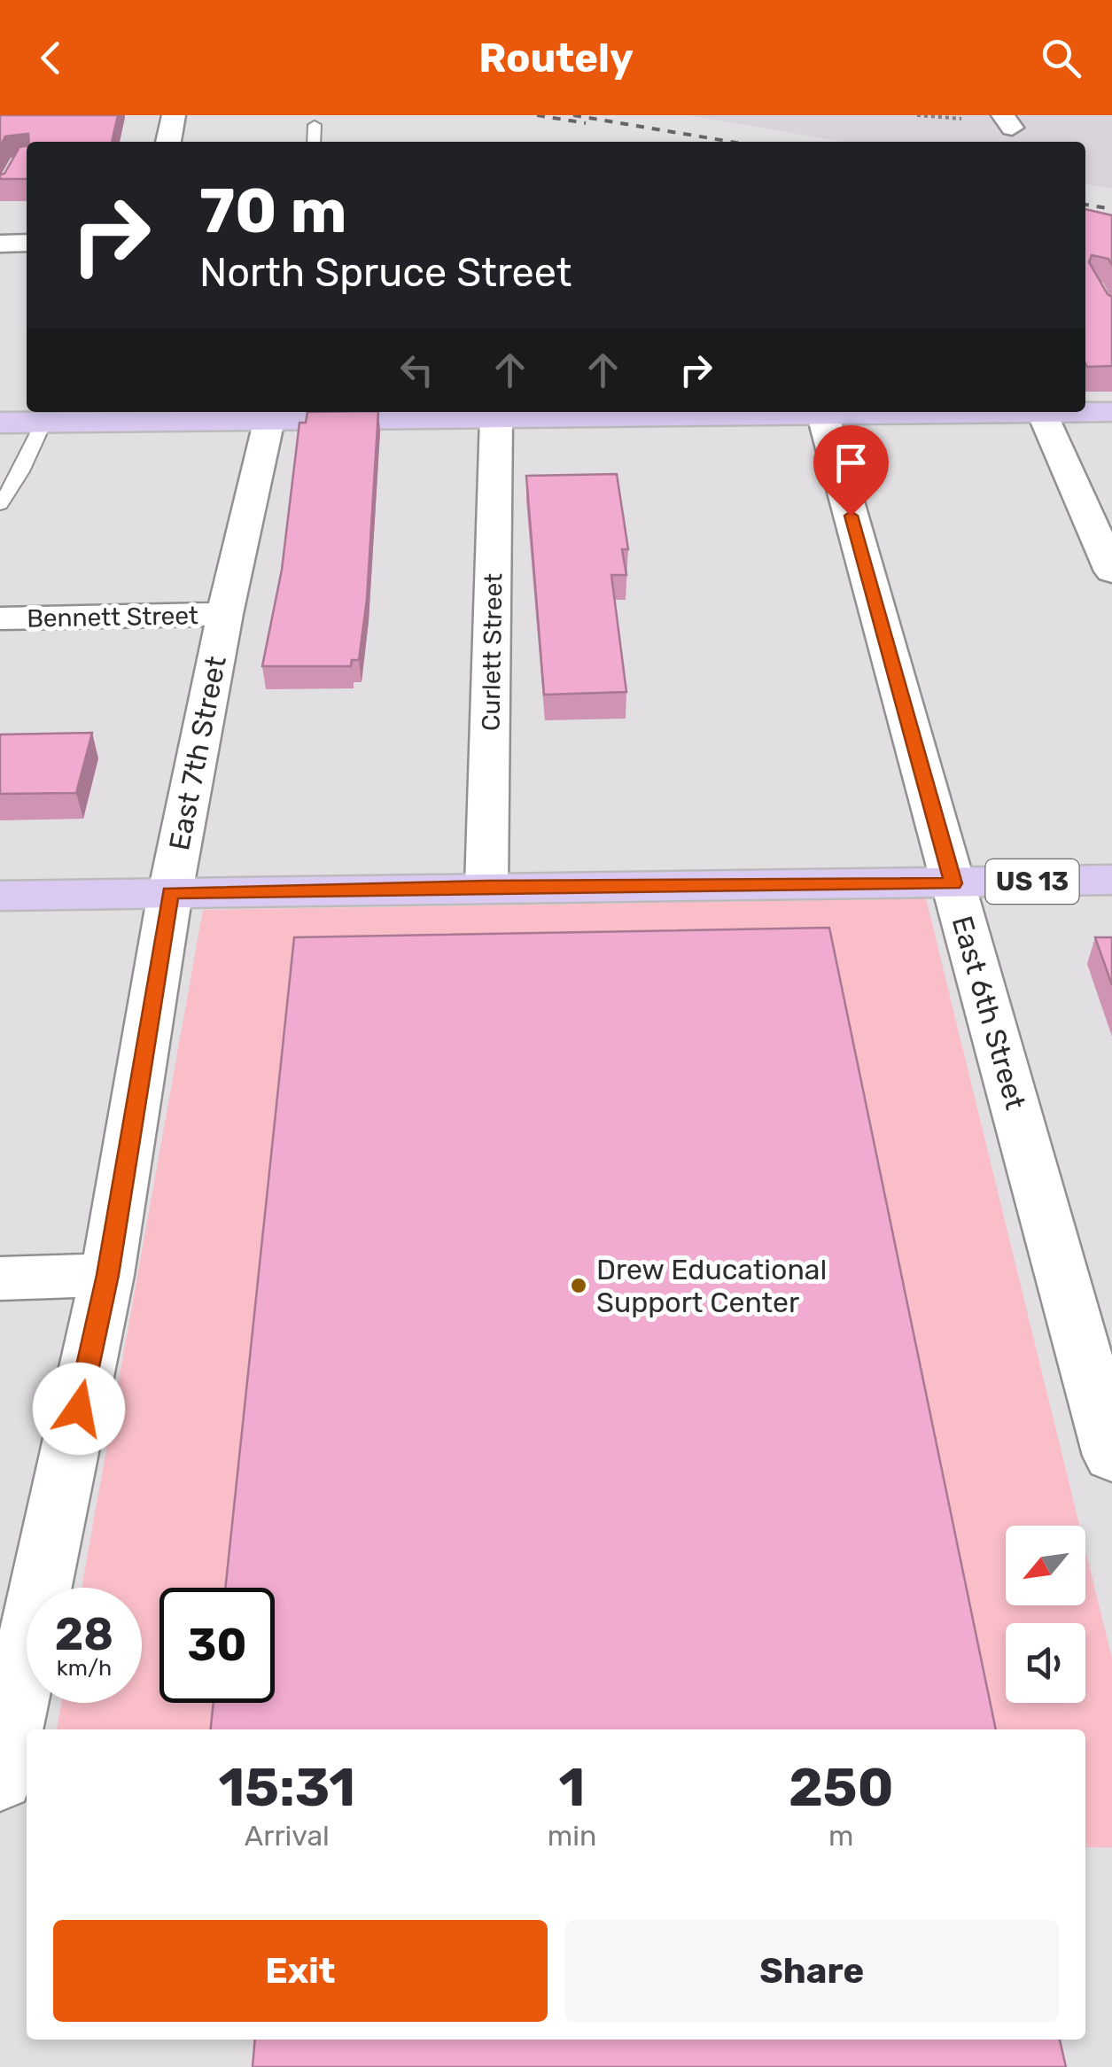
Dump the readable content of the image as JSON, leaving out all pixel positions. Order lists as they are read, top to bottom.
{
  "streets": {
    "main road": ["US 13"],
    "street": [
      "Bennett Street",
      "Curlett Street",
      "East 7th Street",
      "East 6th Street"
    ]
  },
  "crossings": [
    ["Bennett Street", "East 7th Street"],
    ["Curlett Street", "US 13"],
    ["East 7th Street", "US 13"],
    ["US 13", "East 6th Street"]
  ],
  "places": ["Drew Educational Support Center"],
  "north": "bottom left",
  "page": {
    "header": "Routely",
    "turn": ["70 m", "North Spruce Street"],
    "speed": "28 km/h",
    "limit": "30",
    "eta": [
      "15:31",
      "Arrival",
      "1",
      "min",
      "250",
      "m"
    ],
    "buttons": ["Exit", "Share"]
  }
}
